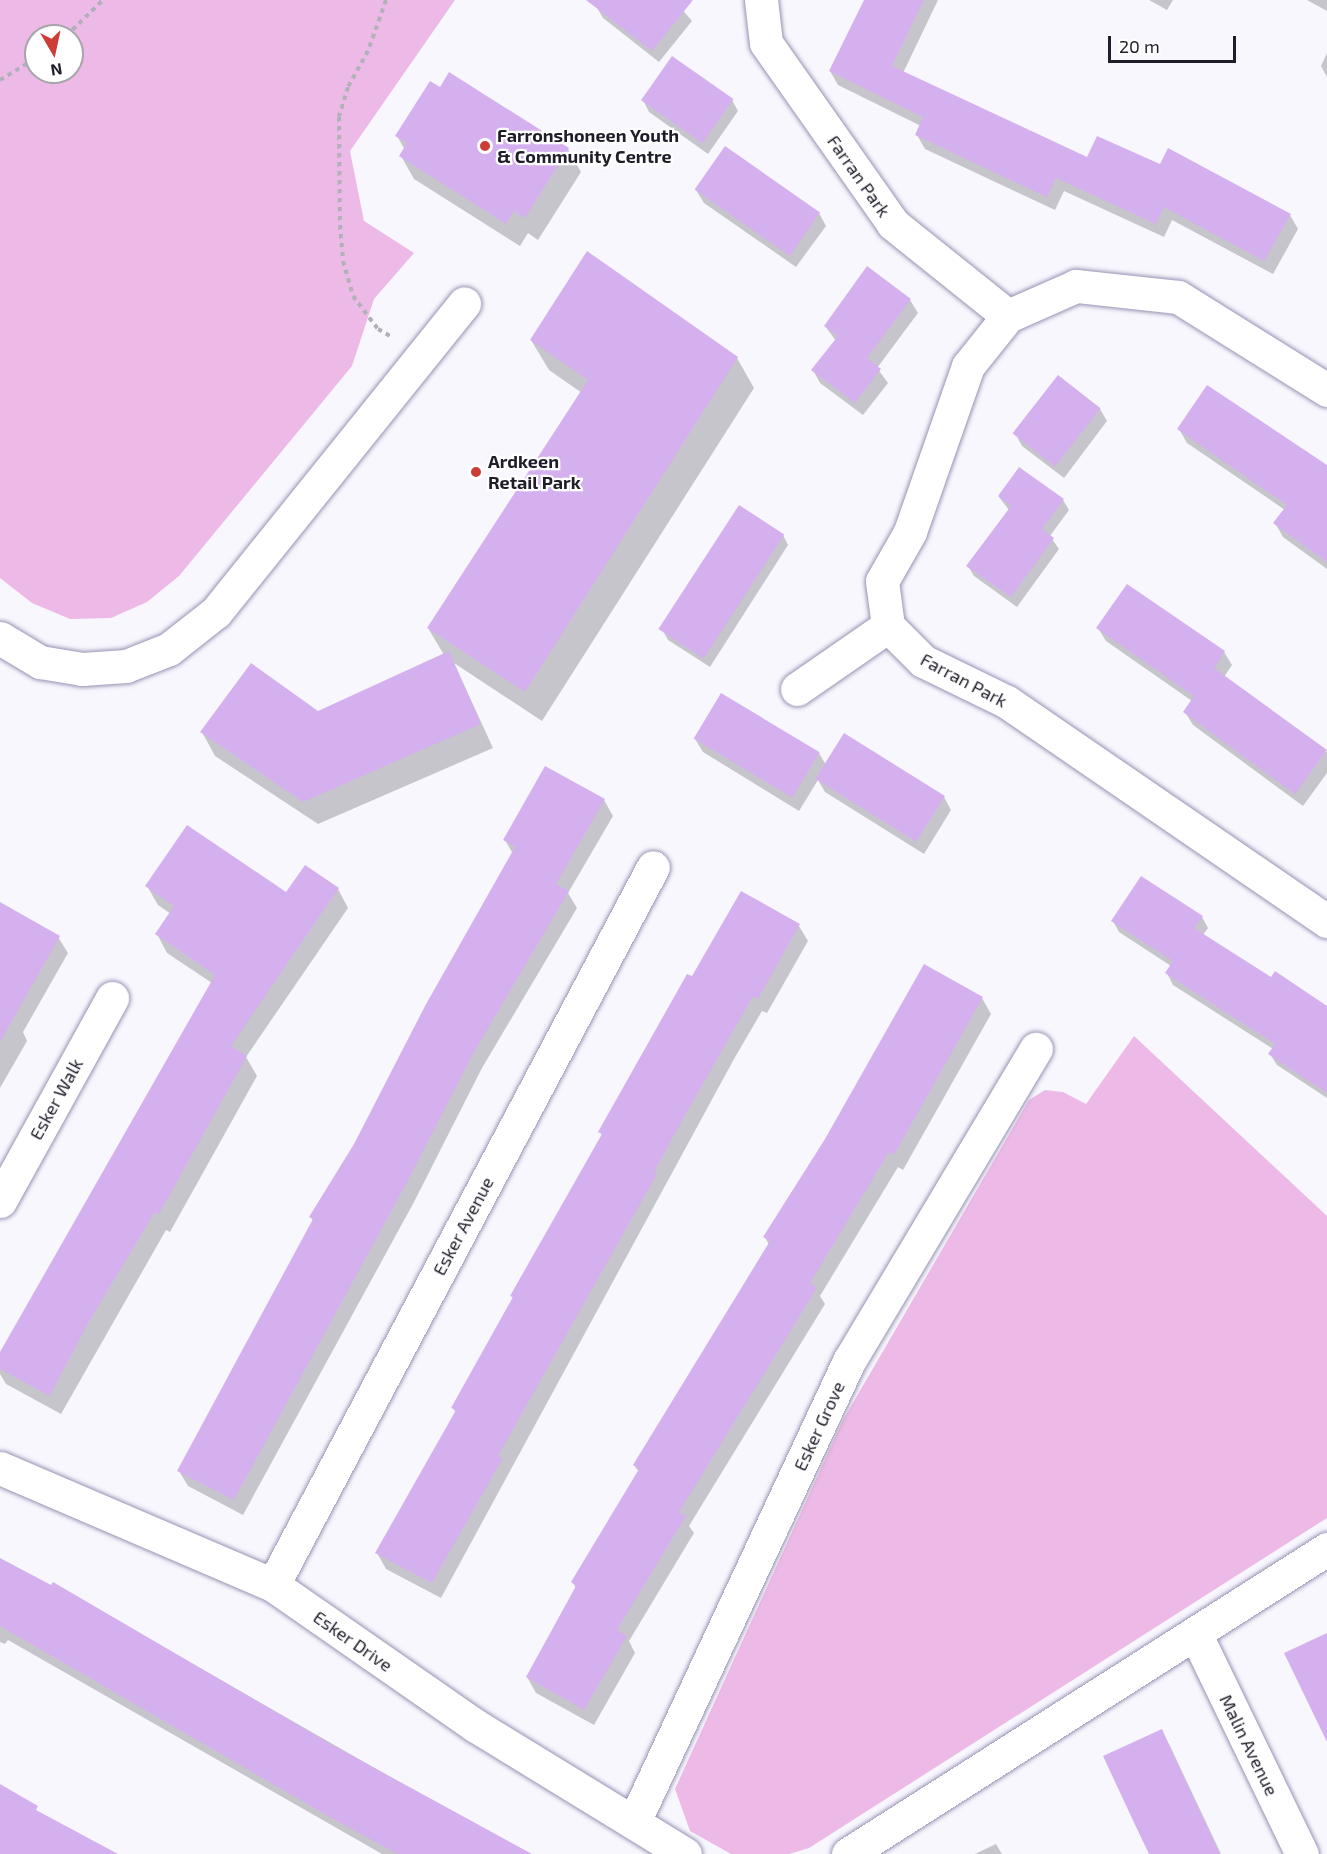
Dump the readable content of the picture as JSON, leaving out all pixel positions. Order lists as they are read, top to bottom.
{
  "streets": {
    "street": [
      "Farran Park",
      "Esker Walk",
      "Esker Avenue",
      "Esker Grove",
      "Esker Drive",
      "Malin Avenue"
    ]
  },
  "crossings": [
    ["Esker Avenue", "Esker Drive"],
    ["Esker Grove", "Esker Drive"]
  ],
  "places": ["Farronshoneen Youth & Community Centre", "Ardkeen Retail Park"],
  "scale_bar": "20 m",
  "north": "bottom"
}
